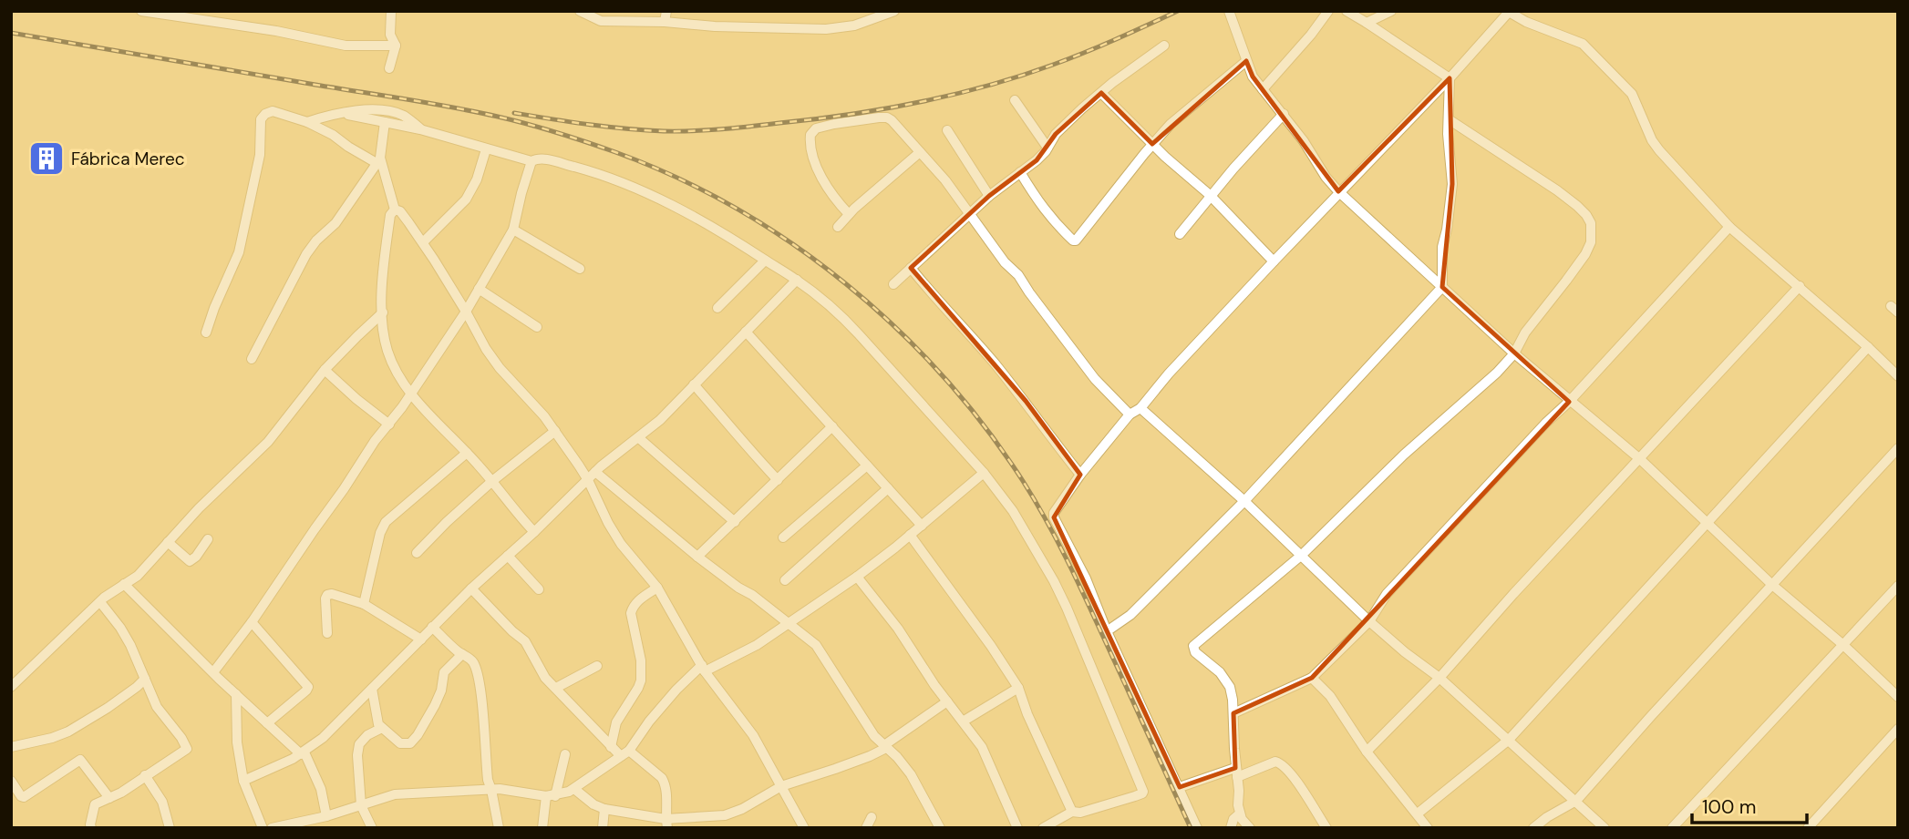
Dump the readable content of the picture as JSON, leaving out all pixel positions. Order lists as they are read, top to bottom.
{
  "places": {
    "building": ["Fábrica Merec"]
  },
  "scale_bar": "100 m"
}
